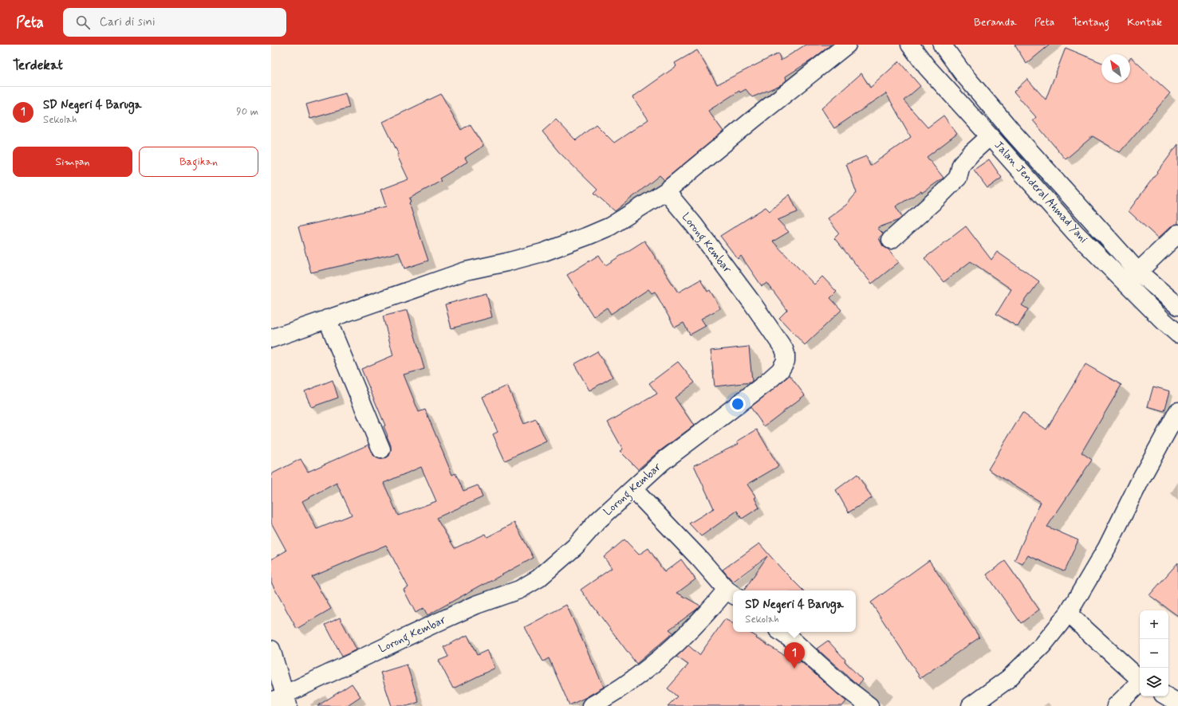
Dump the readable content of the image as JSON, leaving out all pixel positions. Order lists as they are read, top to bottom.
{
  "streets": {
    "main road": ["Jalan Jenderal Ahmad Yani", "Lorong Kembar"]
  },
  "north": "top left",
  "page": {
    "header": "Peta",
    "search": "Cari di sini",
    "nav": [
      "Beranda",
      "Peta",
      "Tentang",
      "Kontak"
    ],
    "heading": "Terdekat",
    "list": [
      {
        "mark": "1",
        "name": "SD Negeri 4 Baruga",
        "note": "Sekolah",
        "value": "90 m"
      }
    ],
    "buttons": ["Simpan", "Bagikan"],
    "popup": ["SD Negeri 4 Baruga", "Sekolah"],
    "map_buttons": ["+", "−"],
    "pins": "1"
  }
}
